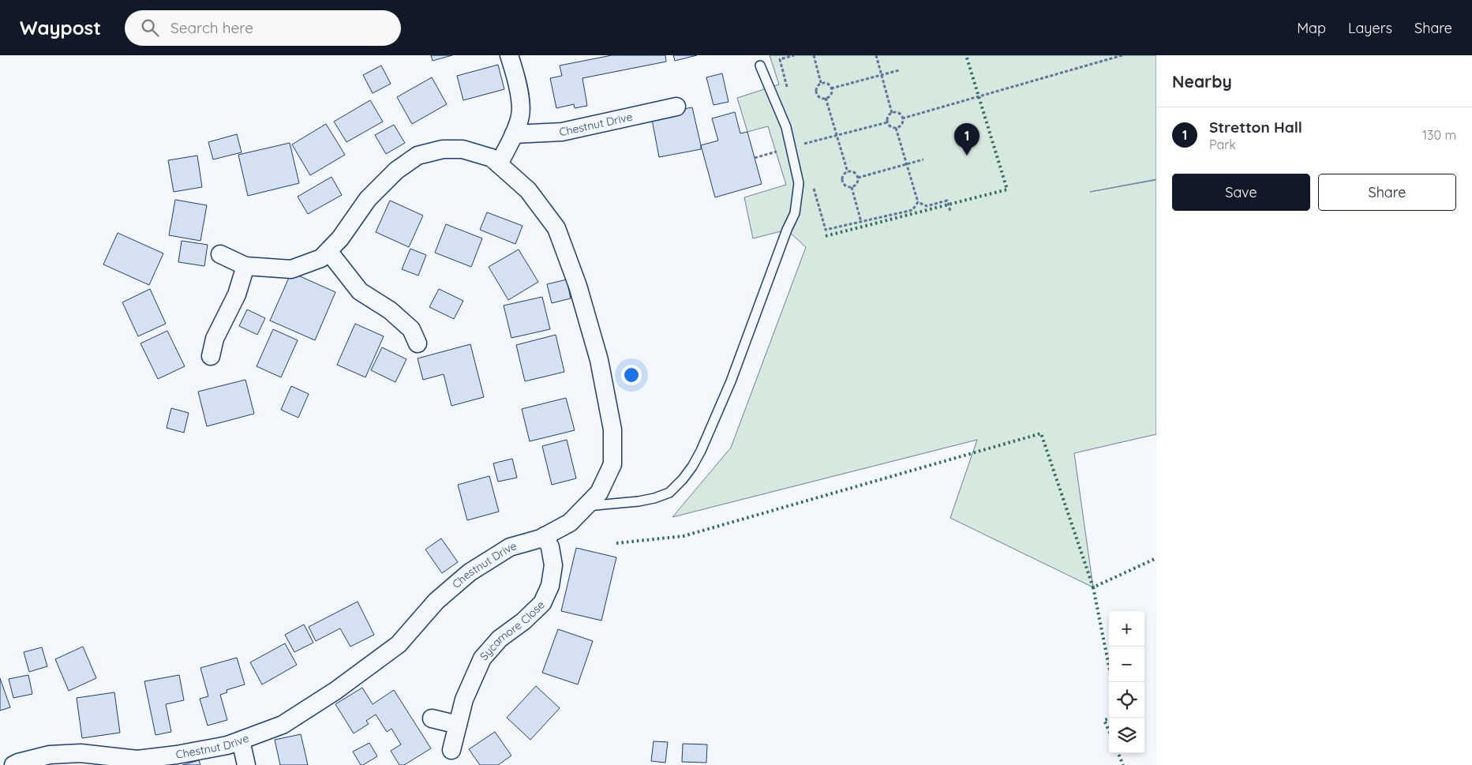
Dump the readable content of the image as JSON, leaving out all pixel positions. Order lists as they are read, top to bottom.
{
  "streets": {
    "street": ["Chestnut Drive", "Sycamore Close"]
  },
  "crossings": [
    ["Chestnut Drive", "Sycamore Close"]
  ],
  "page": {
    "header": "Waypost",
    "search": "Search here",
    "nav": ["Map", "Layers", "Share"],
    "heading": "Nearby",
    "list": [
      {
        "mark": "1",
        "name": "Stretton Hall",
        "note": "Park",
        "value": "130 m"
      }
    ],
    "pins": "1",
    "buttons": ["Save", "Share"],
    "map_buttons": ["+", "−"]
  }
}
